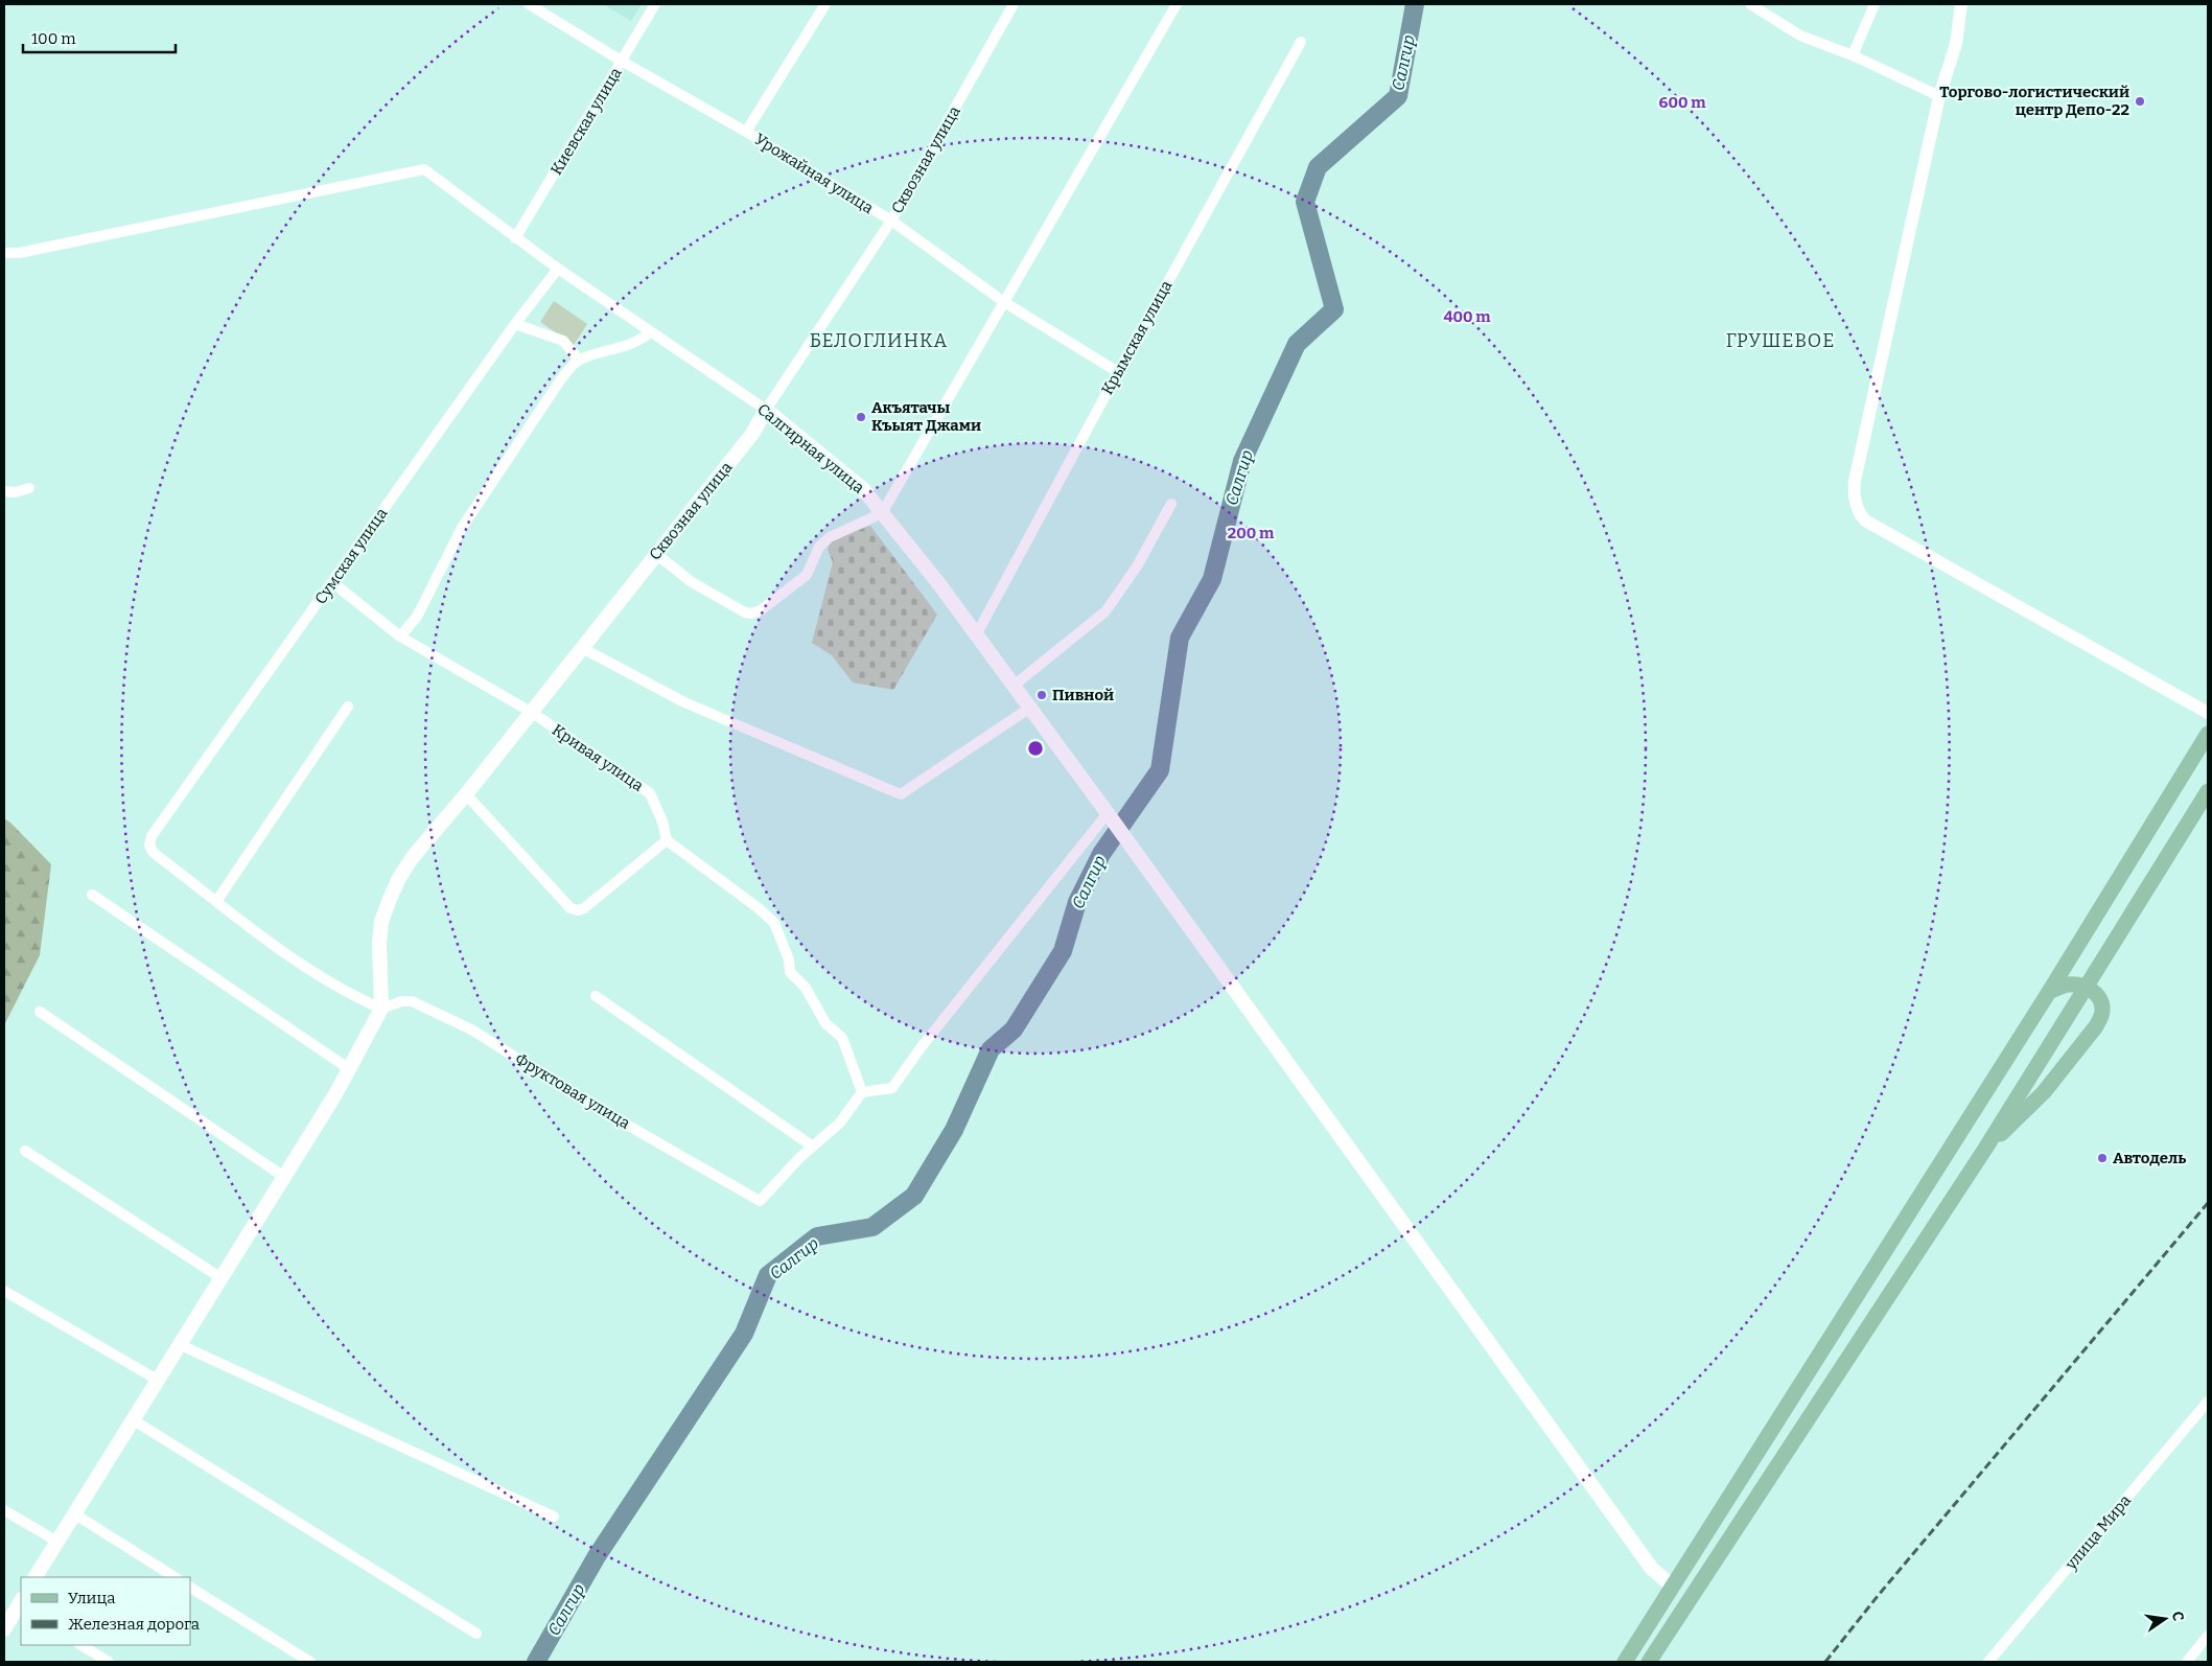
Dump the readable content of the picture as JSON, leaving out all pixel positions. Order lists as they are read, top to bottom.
{
  "streets": {
    "main road": ["Сквозная улица", "Салгирная улица"],
    "street": [
      "Киевская улица",
      "Урожайная улица",
      "Крымская улица",
      "Сумская улица",
      "Кривая улица",
      "Фруктовая улица",
      "улица Мира"
    ]
  },
  "crossings": [
    ["Киевская улица", "Урожайная улица"],
    ["Киевская улица", "Салгирная улица"],
    ["Сквозная улица", "Урожайная улица"],
    ["Сквозная улица", "Салгирная улица"],
    ["Сквозная улица", "Кривая улица"],
    ["Сквозная улица", "Фруктовая улица"],
    ["Урожайная улица", "Крымская улица"],
    ["Крымская улица", "Салгирная улица"],
    ["Салгирная улица", "Сумская улица"],
    ["Сумская улица", "Кривая улица"]
  ],
  "districts": ["БЕЛОГЛИНКА", "ГРУШЕВОЕ"],
  "water": ["Салгир"],
  "places": [
    "Торгово-логистический центр Депо-22",
    "Акъятачы Къыят Джами",
    "Пивной",
    "Автодель"
  ],
  "legend": ["Улица", "Железная дорога"],
  "scale_bar": "100 m",
  "north": "right",
  "rings": ["600 m", "400 m", "200 m"]
}
